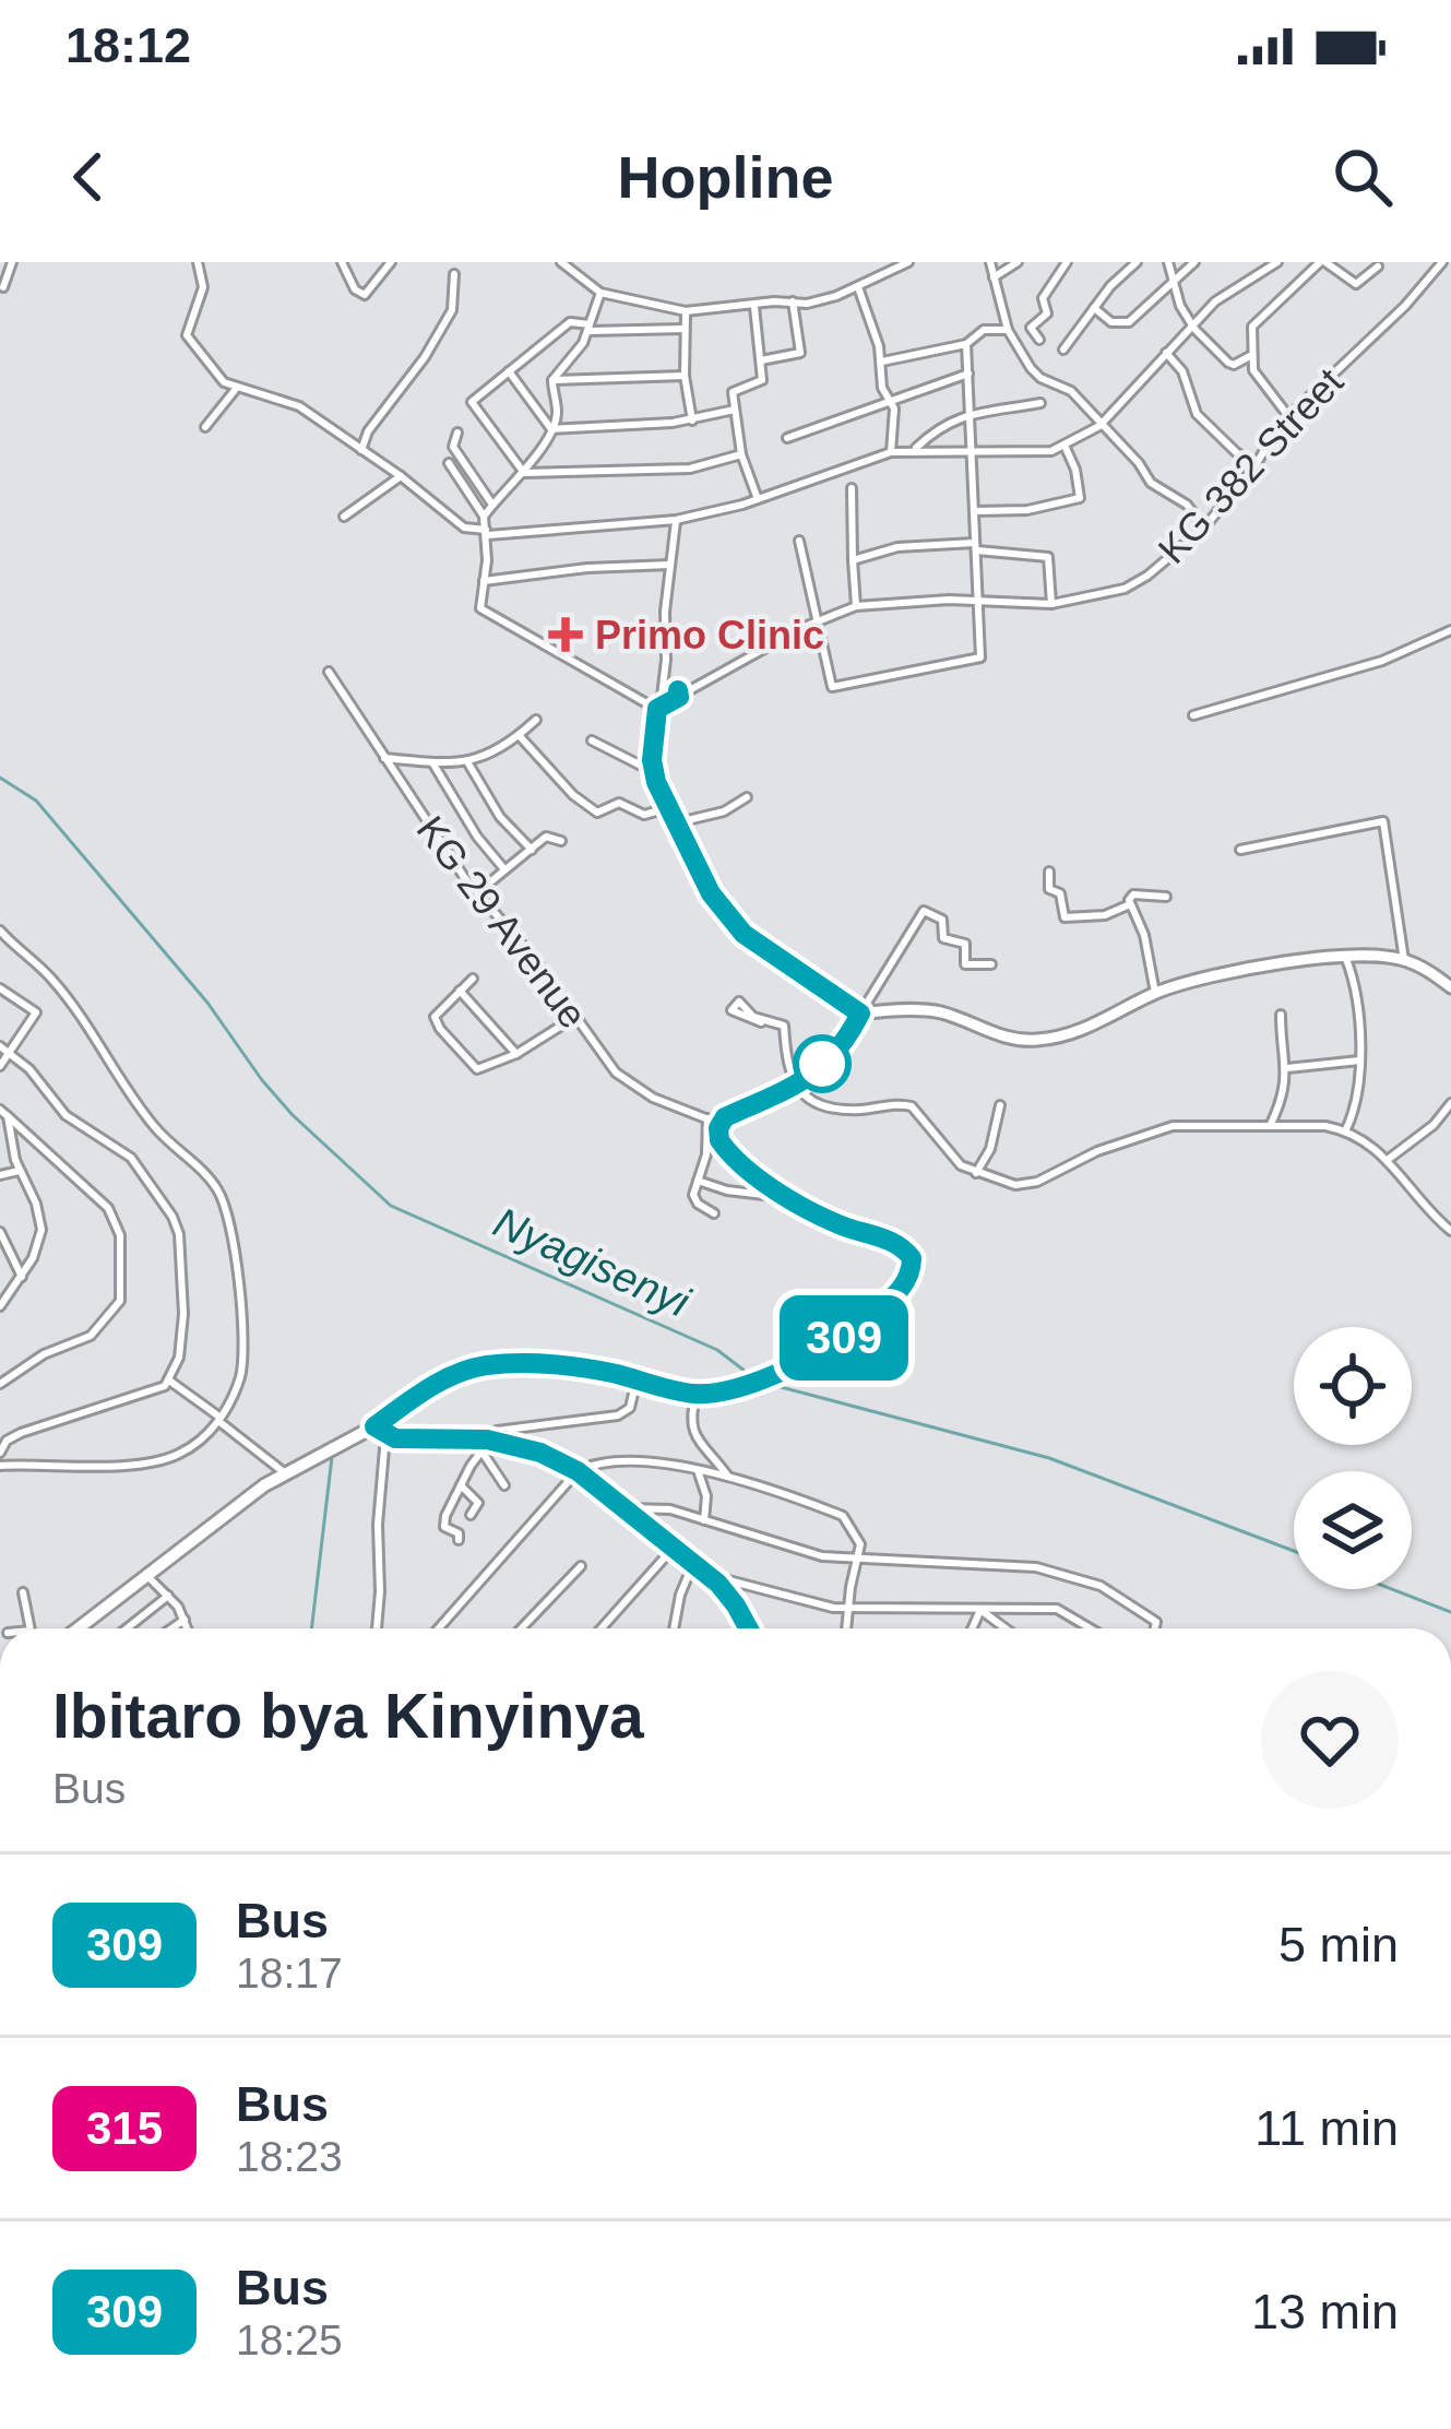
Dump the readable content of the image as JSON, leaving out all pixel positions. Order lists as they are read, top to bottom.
{
  "streets": {
    "street": ["KG 382 Street", "KG 29 Avenue"]
  },
  "water": ["Nyagisenyi"],
  "places": {
    "health": ["Primo Clinic"]
  },
  "lines": ["bus line 309"],
  "page": {
    "status": "18:12",
    "header": "Hopline",
    "on_map": "309",
    "heading": ["Ibitaro bya Kinyinya", "Bus"],
    "list": [
      {
        "mark": "309",
        "name": "Bus",
        "note": "18:17",
        "value": "5 min"
      },
      {
        "mark": "315",
        "name": "Bus",
        "note": "18:23",
        "value": "11 min"
      },
      {
        "mark": "309",
        "name": "Bus",
        "note": "18:25",
        "value": "13 min"
      }
    ]
  }
}
